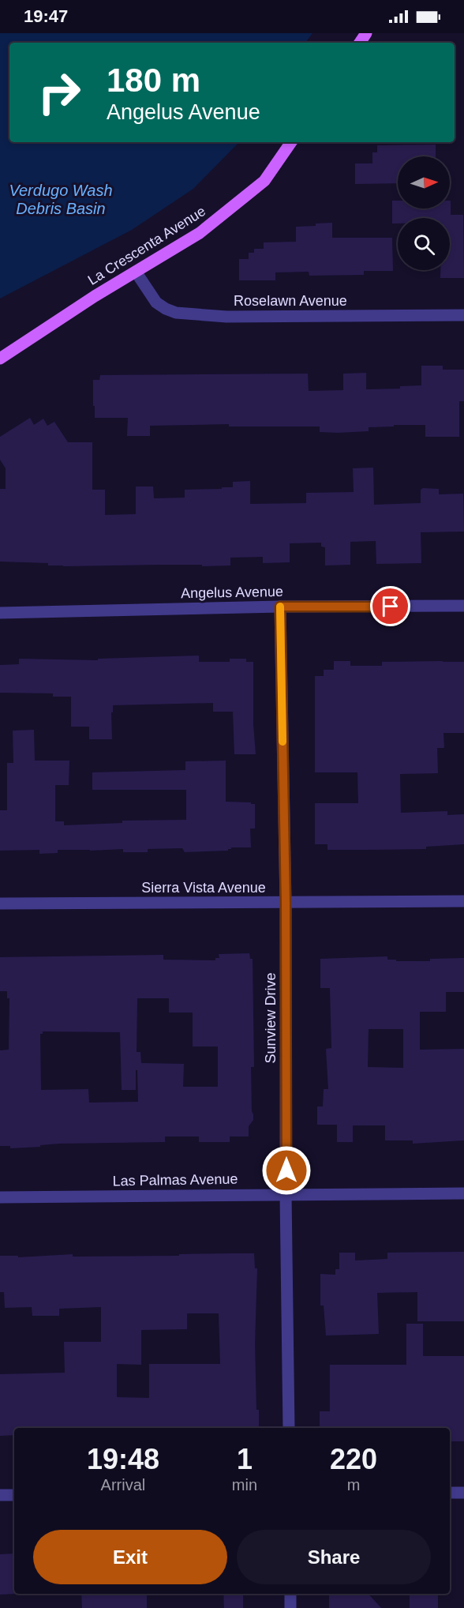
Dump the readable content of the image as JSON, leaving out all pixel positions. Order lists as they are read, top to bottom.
{
  "streets": {
    "main road": ["La Crescenta Avenue"],
    "street": [
      "Roselawn Avenue",
      "Angelus Avenue",
      "Sierra Vista Avenue",
      "Sunview Drive",
      "Las Palmas Avenue"
    ]
  },
  "crossings": [
    ["La Crescenta Avenue", "Roselawn Avenue"],
    ["Angelus Avenue", "Sunview Drive"],
    ["Sierra Vista Avenue", "Sunview Drive"],
    ["Sunview Drive", "Las Palmas Avenue"]
  ],
  "water": ["Verdugo Wash Debris Basin"],
  "north": "right",
  "page": {
    "status": "19:47",
    "turn": ["180 m", "Angelus Avenue"],
    "eta": [
      "19:48",
      "Arrival",
      "1",
      "min",
      "220",
      "m"
    ],
    "buttons": ["Exit", "Share"]
  }
}
